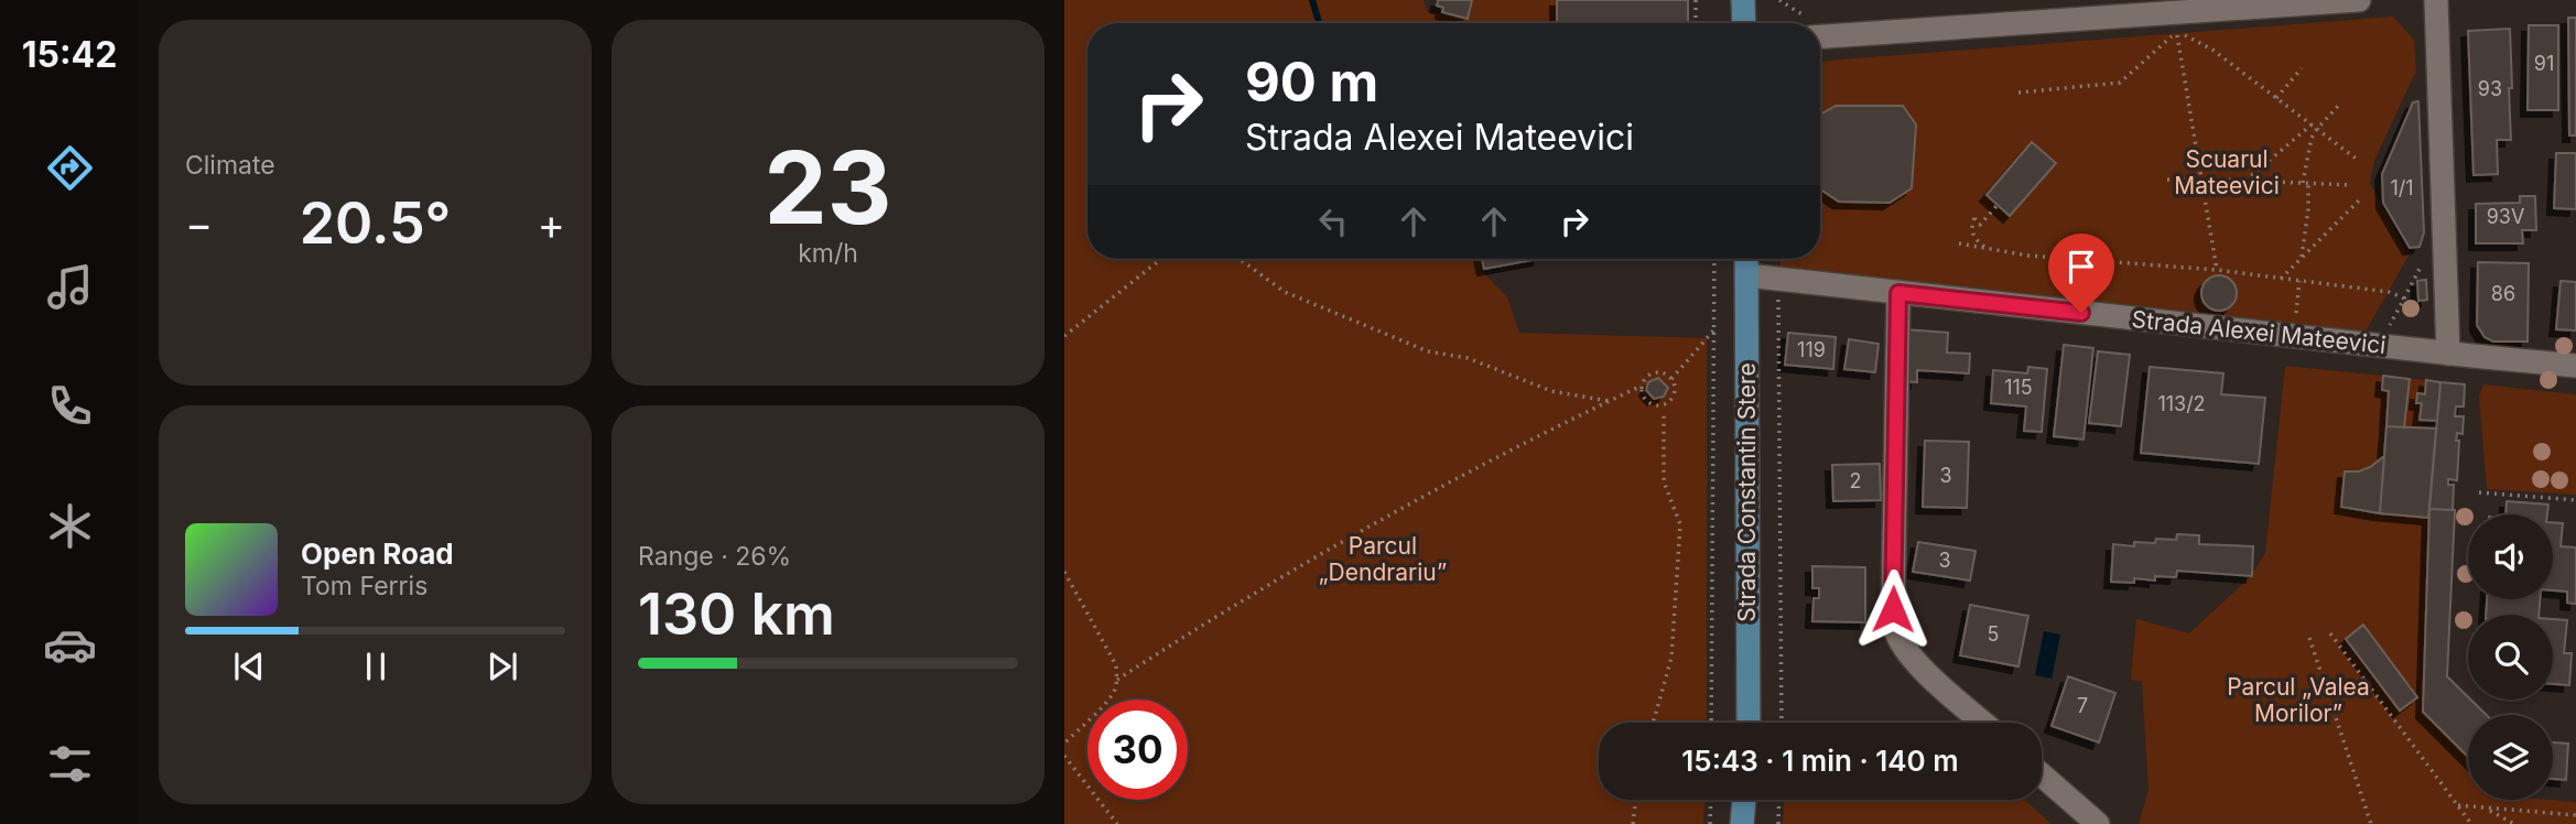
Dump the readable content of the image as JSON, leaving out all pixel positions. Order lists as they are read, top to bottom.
{
  "streets": {
    "main road": ["Strada Alexei Mateevici", "Strada Constantin Stere"]
  },
  "crossings": [
    ["Strada Alexei Mateevici", "Strada Constantin Stere"]
  ],
  "parks": ["Scuarul Mateevici", "Parcul „Dendrariu”", "Parcul „Valea Morilor”"],
  "house_numbers": [
    "91",
    "93",
    "1/1",
    "93V",
    "86",
    "119",
    "115",
    "113/2",
    "3",
    "2",
    "3",
    "5",
    "7"
  ],
  "page": {
    "tabs": "15:42",
    "tile": [
      "Climate",
      ["23", "km/h"],
      ["Range · 26%", "130 km"]
    ],
    "turn": ["90 m", "Strada Alexei Mateevici"],
    "heat": ["−", "20.5°", "+"],
    "song": ["Open Road", "Tom Ferris"],
    "limit": "30",
    "trip": "15:43 · 1 min · 140 m"
  }
}
